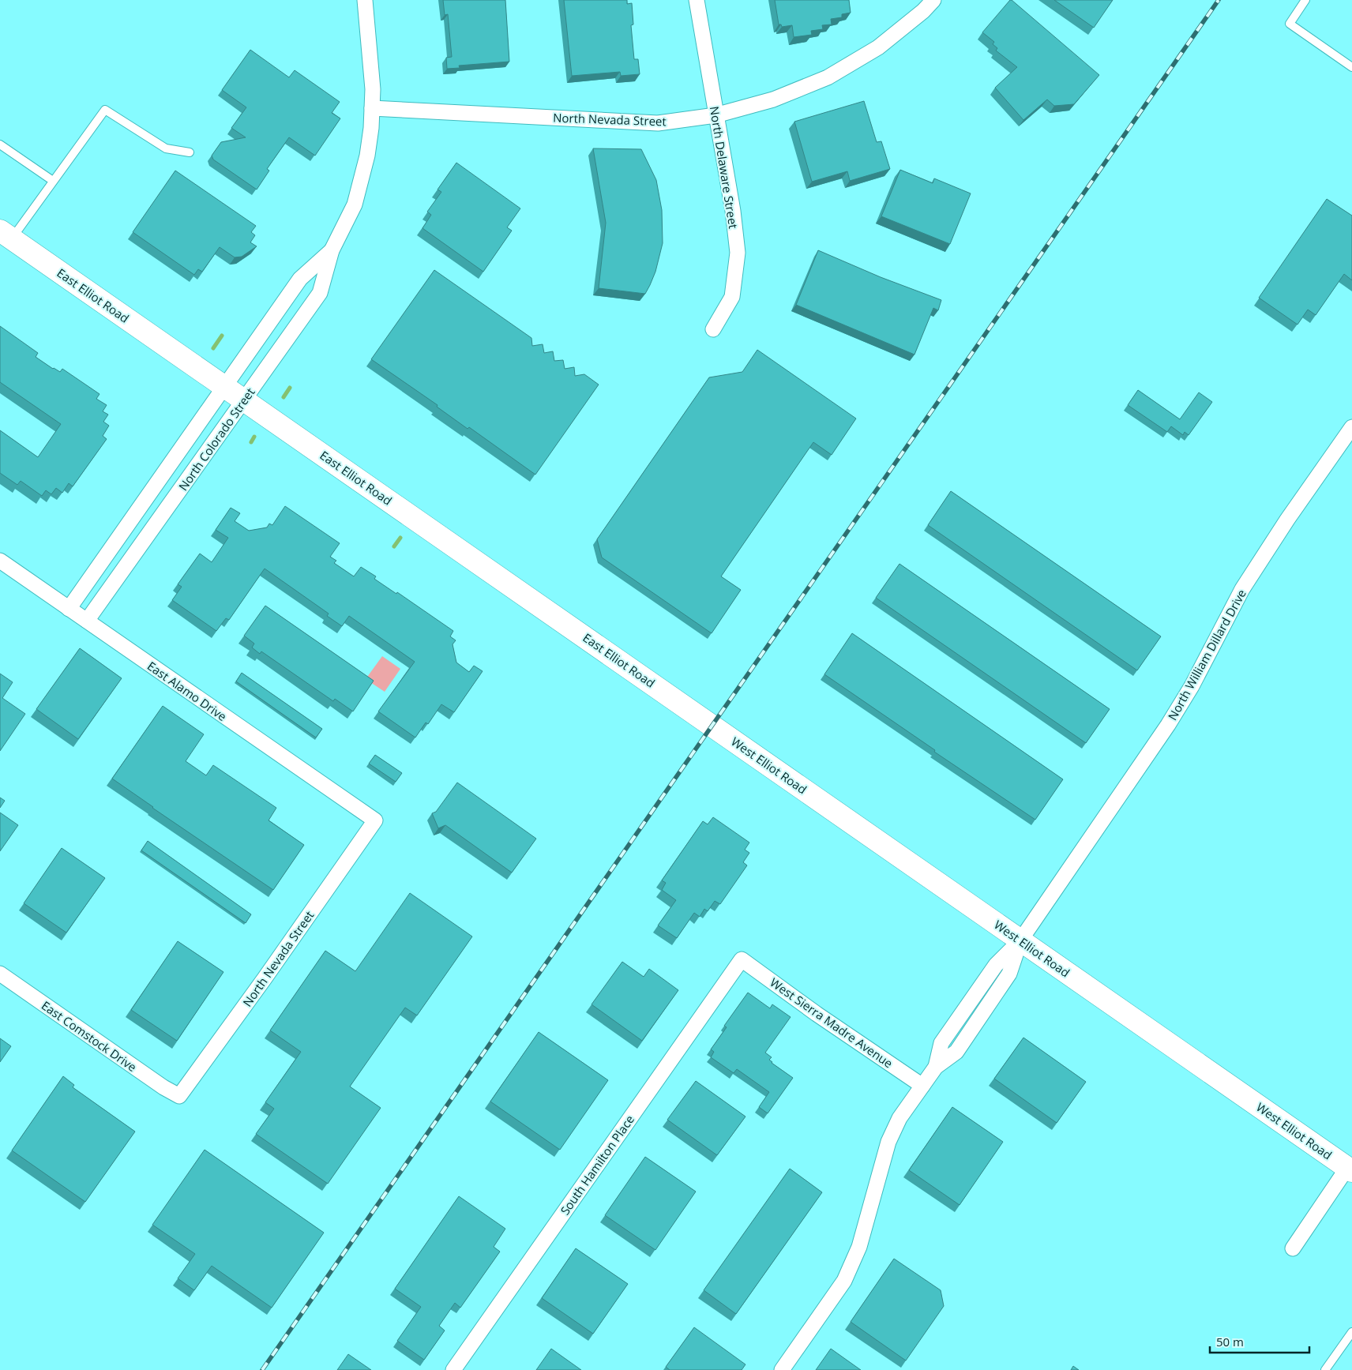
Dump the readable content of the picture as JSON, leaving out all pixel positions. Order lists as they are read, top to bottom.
{
  "streets": {
    "main road": ["East Elliot Road", "West Elliot Road"],
    "street": [
      "North Nevada Street",
      "North Delaware Street",
      "North Colorado Street",
      "North William Dillard Drive",
      "East Alamo Drive",
      "West Sierra Madre Avenue",
      "East Comstock Drive",
      "South Hamilton Place"
    ]
  },
  "crossings": [
    ["North Nevada Street", "North Delaware Street"],
    ["North Nevada Street", "North Colorado Street"],
    ["North Nevada Street", "East Alamo Drive"],
    ["North Nevada Street", "East Comstock Drive"],
    ["East Elliot Road", "North Colorado Street"],
    ["East Elliot Road", "West Elliot Road"],
    ["North Colorado Street", "East Alamo Drive"],
    ["North William Dillard Drive", "West Elliot Road"],
    ["North William Dillard Drive", "West Sierra Madre Avenue"],
    ["West Sierra Madre Avenue", "South Hamilton Place"]
  ],
  "scale_bar": "50 m"
}
